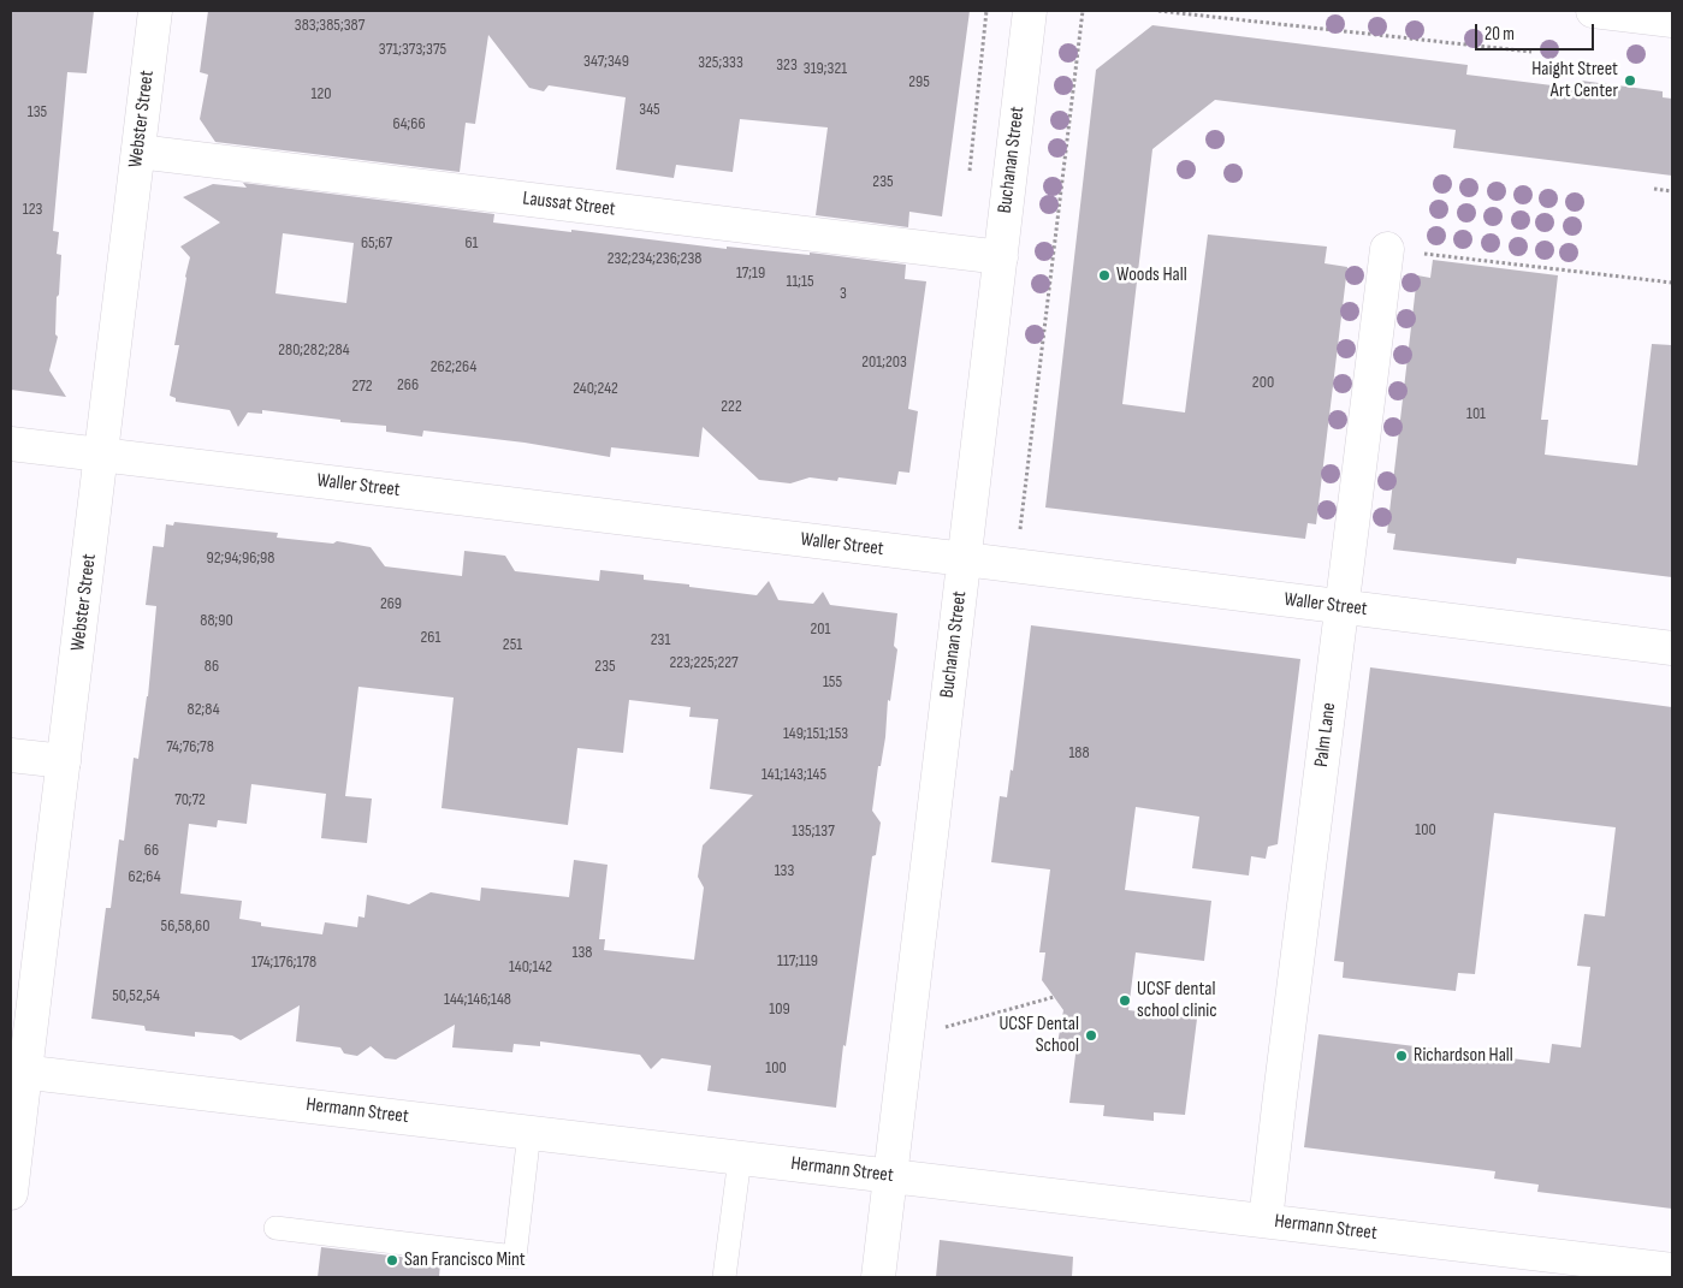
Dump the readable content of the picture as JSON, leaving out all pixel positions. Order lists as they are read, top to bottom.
{
  "streets": {
    "street": [
      "Webster Street",
      "Buchanan Street",
      "Laussat Street",
      "Waller Street",
      "Palm Lane",
      "Hermann Street"
    ]
  },
  "crossings": [
    ["Webster Street", "Laussat Street"],
    ["Webster Street", "Waller Street"],
    ["Webster Street", "Hermann Street"],
    ["Buchanan Street", "Laussat Street"],
    ["Buchanan Street", "Waller Street"],
    ["Buchanan Street", "Hermann Street"],
    ["Waller Street", "Palm Lane"],
    ["Palm Lane", "Hermann Street"]
  ],
  "places": [
    "Haight Street Art Center",
    "Woods Hall",
    "UCSF dental school clinic",
    "UCSF Dental School",
    "Richardson Hall",
    "San Francisco Mint"
  ],
  "house_numbers": [
    "383;385;387",
    "371;373;375",
    "347;349",
    "325;333",
    "323",
    "319;321",
    "295",
    "120",
    "345",
    "135",
    "64;66",
    "235",
    "123",
    "65;67",
    "61",
    "232;234;236;238",
    "17;19",
    "11;15",
    "3",
    "280;282;284",
    "201;203",
    "262;264",
    "200",
    "266",
    "272",
    "240;242",
    "222",
    "101",
    "92;94;96;98",
    "269",
    "88;90",
    "201",
    "261",
    "231",
    "251",
    "223;225;227",
    "86",
    "235",
    "155",
    "82;84",
    "149;151;153",
    "74;76;78",
    "188",
    "141;143;145",
    "70;72",
    "100",
    "135;137",
    "66",
    "133",
    "62;64",
    "56,58,60",
    "138",
    "117;119",
    "174;176;178",
    "140;142",
    "50,52,54",
    "144;146;148",
    "109",
    "100"
  ],
  "scale_bar": "20 m"
}
